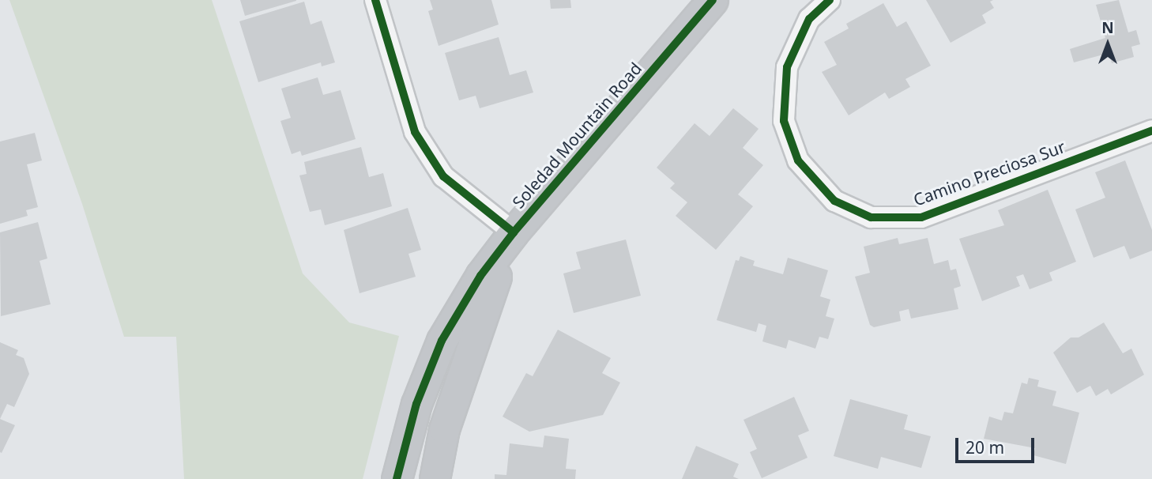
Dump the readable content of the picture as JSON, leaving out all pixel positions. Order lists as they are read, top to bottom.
{
  "streets": {
    "main road": ["Soledad Mountain Road"],
    "street": ["Camino Preciosa Sur"]
  },
  "scale_bar": "20 m",
  "north": "top"
}
